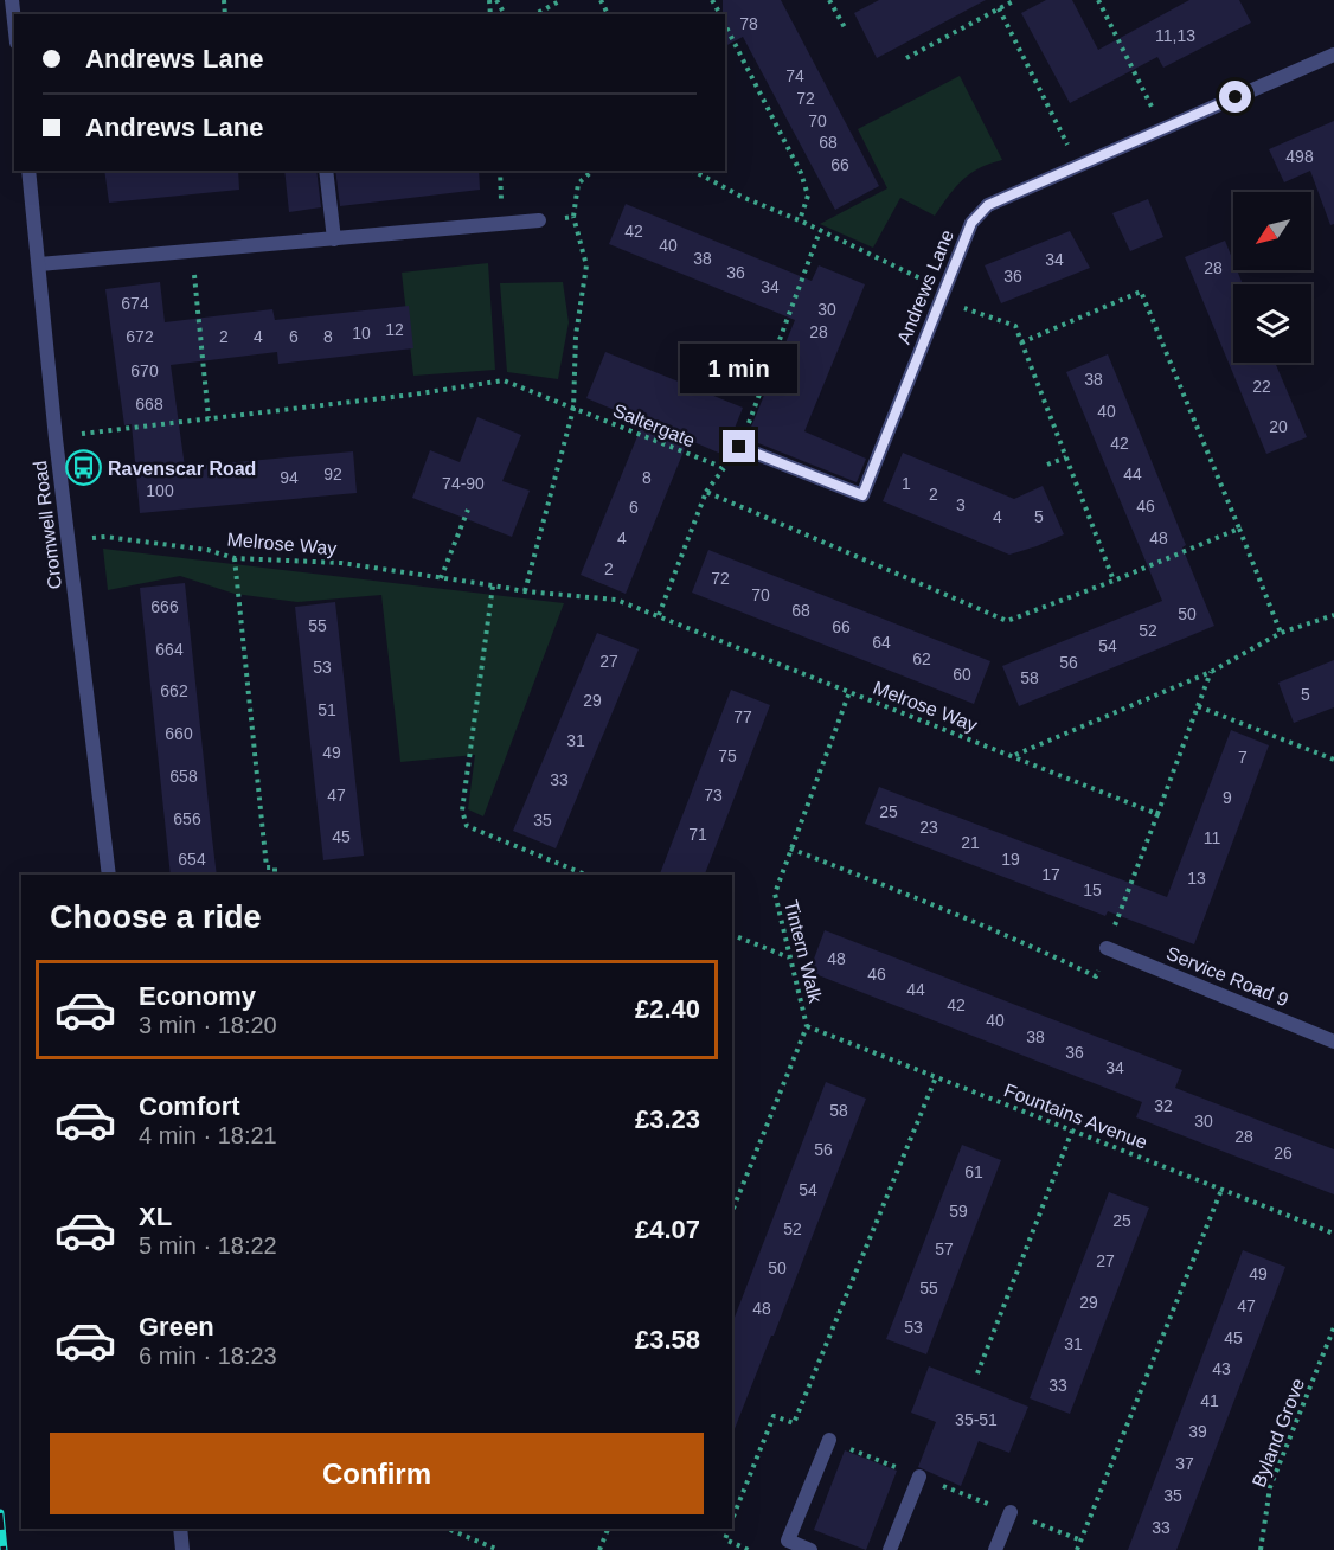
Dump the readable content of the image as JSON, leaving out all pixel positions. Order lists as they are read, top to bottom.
{
  "streets": {
    "street": ["Andrews Lane", "Cromwell Road", "Service Road 9"],
    "path": [
      "Saltergate",
      "Melrose Way",
      "Tintern Walk",
      "Fountains Avenue",
      "Byland Grove"
    ]
  },
  "crossings": [
    ["Saltergate", "Cromwell Road"],
    ["Cromwell Road", "Melrose Way"],
    ["Melrose Way", "Tintern Walk"],
    ["Tintern Walk", "Fountains Avenue"]
  ],
  "places": {
    "bus stop": ["Ravenscar Road"]
  },
  "house_numbers": [
    "78",
    "11,13",
    "74",
    "72",
    "70",
    "68",
    "498",
    "66",
    "42",
    "40",
    "38",
    "34",
    "28",
    "36",
    "36",
    "34",
    "674",
    "30",
    "12",
    "28",
    "10",
    "672",
    "2",
    "4",
    "6",
    "8",
    "670",
    "38",
    "22",
    "668",
    "40",
    "20",
    "42",
    "92",
    "44",
    "94",
    "8",
    "74-90",
    "1",
    "100",
    "2",
    "3",
    "46",
    "6",
    "4",
    "5",
    "4",
    "48",
    "2",
    "72",
    "70",
    "666",
    "68",
    "50",
    "55",
    "66",
    "52",
    "64",
    "54",
    "664",
    "62",
    "27",
    "56",
    "53",
    "60",
    "58",
    "662",
    "5",
    "29",
    "51",
    "77",
    "660",
    "31",
    "49",
    "75",
    "7",
    "658",
    "33",
    "47",
    "73",
    "9",
    "25",
    "656",
    "35",
    "23",
    "71",
    "45",
    "11",
    "21",
    "654",
    "19",
    "17",
    "13",
    "15",
    "48",
    "46",
    "44",
    "42",
    "40",
    "38",
    "36",
    "34",
    "32",
    "58",
    "30",
    "28",
    "56",
    "26",
    "61",
    "54",
    "59",
    "25",
    "52",
    "57",
    "27",
    "50",
    "49",
    "55",
    "29",
    "47",
    "48",
    "53",
    "45",
    "31",
    "43",
    "33",
    "41",
    "35-51",
    "39",
    "37",
    "35",
    "33"
  ],
  "north": "bottom left",
  "page": {
    "banner": ["Andrews Lane", "Andrews Lane"],
    "bubble": "1 min",
    "heading": "Choose a ride",
    "list": [
      {
        "name": "Economy",
        "note": "3 min · 18:20",
        "value": "£2.40"
      },
      {
        "name": "Comfort",
        "note": "4 min · 18:21",
        "value": "£3.23"
      },
      {
        "name": "XL",
        "note": "5 min · 18:22",
        "value": "£4.07"
      },
      {
        "name": "Green",
        "note": "6 min · 18:23",
        "value": "£3.58"
      }
    ],
    "buttons": "Confirm"
  }
}
